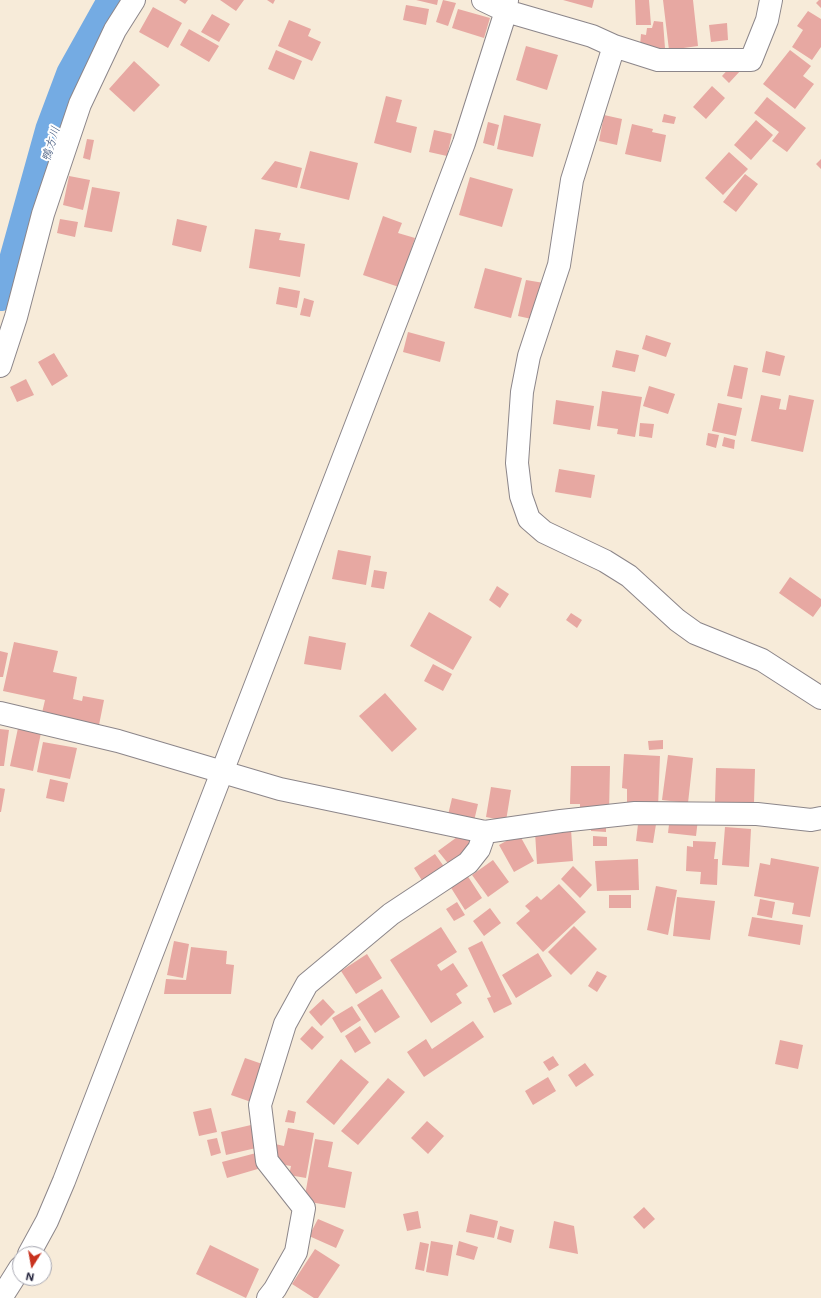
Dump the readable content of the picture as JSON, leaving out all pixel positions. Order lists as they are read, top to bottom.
{
  "water": ["鴨方川"],
  "north": "bottom"
}
